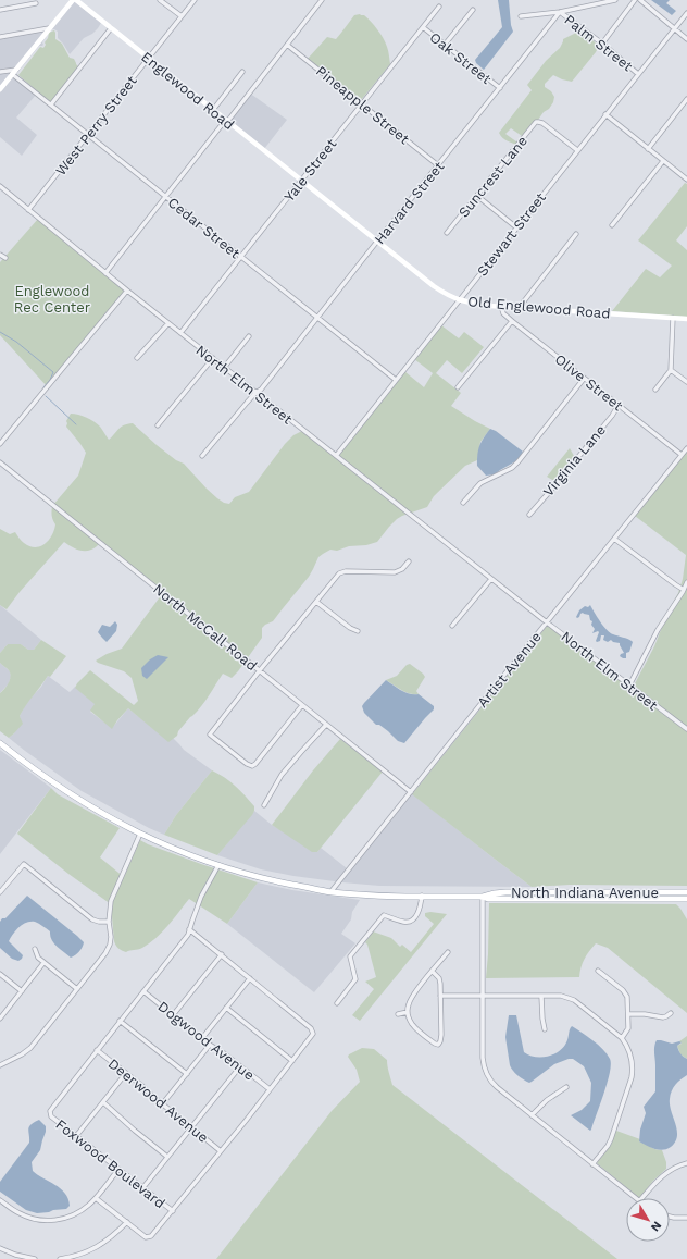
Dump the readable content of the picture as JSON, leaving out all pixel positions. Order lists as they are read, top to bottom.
{
  "streets": {
    "main road": ["North Indiana Avenue"],
    "street": [
      "Palm Street",
      "Oak Street",
      "Englewood Road",
      "Pineapple Street",
      "West Perry Street",
      "Yale Street",
      "Suncrest Lane",
      "Harvard Street",
      "Cedar Street",
      "Stewart Street",
      "Old Englewood Road",
      "Olive Street",
      "North Elm Street",
      "Virginia Lane",
      "North McCall Road",
      "Artist Avenue",
      "Dogwood Avenue",
      "Deerwood Avenue",
      "Foxwood Boulevard"
    ]
  },
  "crossings": [
    ["Palm Street", "Harvard Street"],
    ["Palm Street", "Stewart Street"],
    ["Oak Street", "Yale Street"],
    ["Oak Street", "Harvard Street"],
    ["Englewood Road", "West Perry Street"],
    ["Englewood Road", "Yale Street"],
    ["Englewood Road", "Old Englewood Road"],
    ["Pineapple Street", "Yale Street"],
    ["Pineapple Street", "Harvard Street"],
    ["West Perry Street", "Cedar Street"],
    ["West Perry Street", "North Elm Street"],
    ["Yale Street", "Cedar Street"],
    ["Yale Street", "Old Englewood Road"],
    ["Yale Street", "North Elm Street"],
    ["Suncrest Lane", "Stewart Street"],
    ["Harvard Street", "Cedar Street"],
    ["Harvard Street", "Old Englewood Road"],
    ["Harvard Street", "North Elm Street"],
    ["Cedar Street", "Stewart Street"],
    ["Stewart Street", "Old Englewood Road"],
    ["Stewart Street", "North Elm Street"],
    ["Old Englewood Road", "Olive Street"],
    ["Olive Street", "Virginia Lane"],
    ["Olive Street", "Artist Avenue"],
    ["North Elm Street", "Artist Avenue"],
    ["North McCall Road", "Artist Avenue"],
    ["Artist Avenue", "North Indiana Avenue"],
    ["North Indiana Avenue", "Foxwood Boulevard"],
    ["Dogwood Avenue", "Foxwood Boulevard"],
    ["Deerwood Avenue", "Foxwood Boulevard"]
  ],
  "parks": ["Englewood Rec Center"],
  "north": "bottom right"
}
